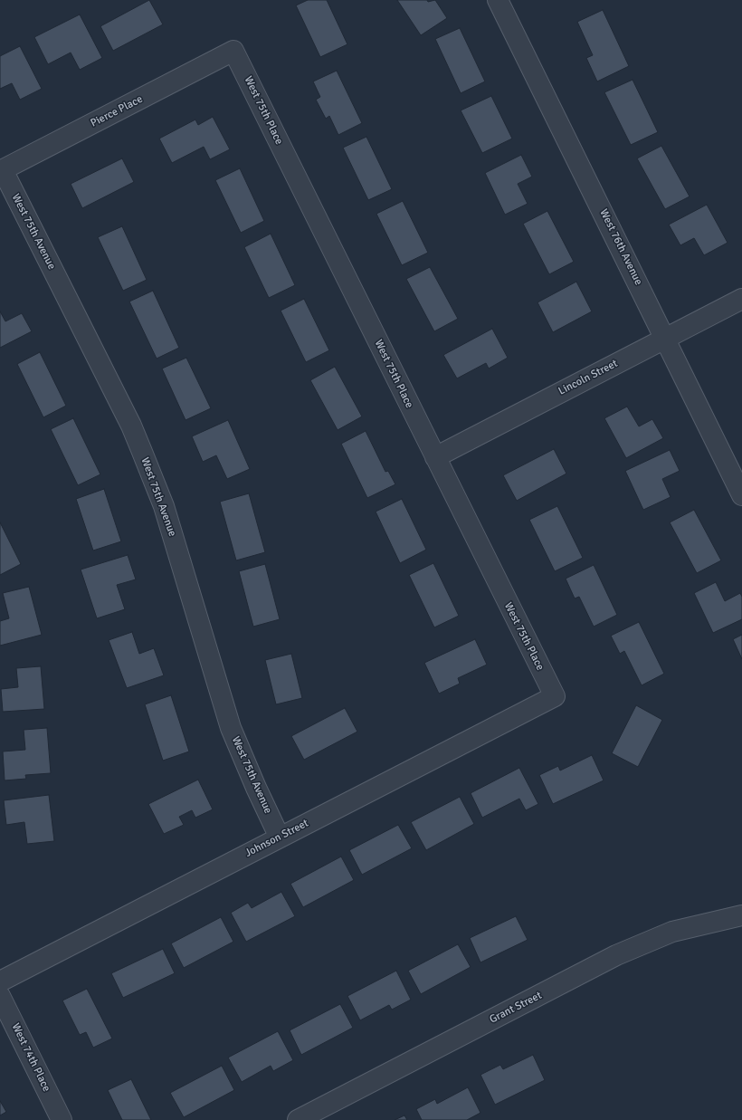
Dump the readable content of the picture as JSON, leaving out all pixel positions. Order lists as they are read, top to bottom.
{
  "streets": {
    "street": [
      "West 75th Place",
      "Pierce Place",
      "West 75th Avenue",
      "West 76th Avenue",
      "Lincoln Street",
      "Johnson Street",
      "Grant Street",
      "West 74th Place"
    ]
  },
  "crossings": [
    ["West 75th Place", "Pierce Place"],
    ["West 75th Place", "Lincoln Street"],
    ["West 75th Place", "Johnson Street"],
    ["Pierce Place", "West 75th Avenue"],
    ["West 75th Avenue", "Johnson Street"],
    ["West 76th Avenue", "Lincoln Street"]
  ]
}
